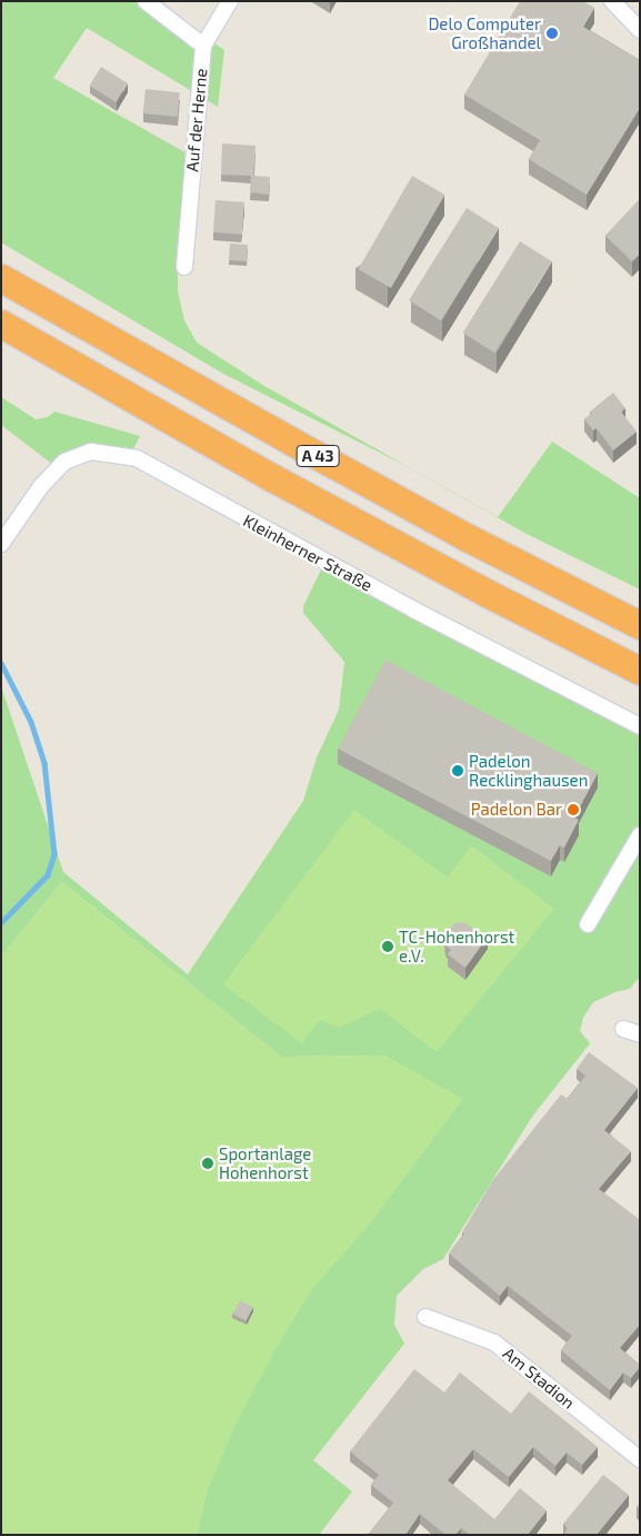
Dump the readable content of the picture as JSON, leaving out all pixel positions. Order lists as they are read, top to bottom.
{
  "streets": {
    "highway": ["A 43"],
    "street": ["Auf der Herne", "Kleinherner Straße", "Am Stadion"]
  },
  "places": [
    "Delo Computer Großhandel",
    "Padelon Recklinghausen",
    "Padelon Bar",
    "TC-Hohenhorst e.V.",
    "Sportanlage Hohenhorst"
  ]
}
